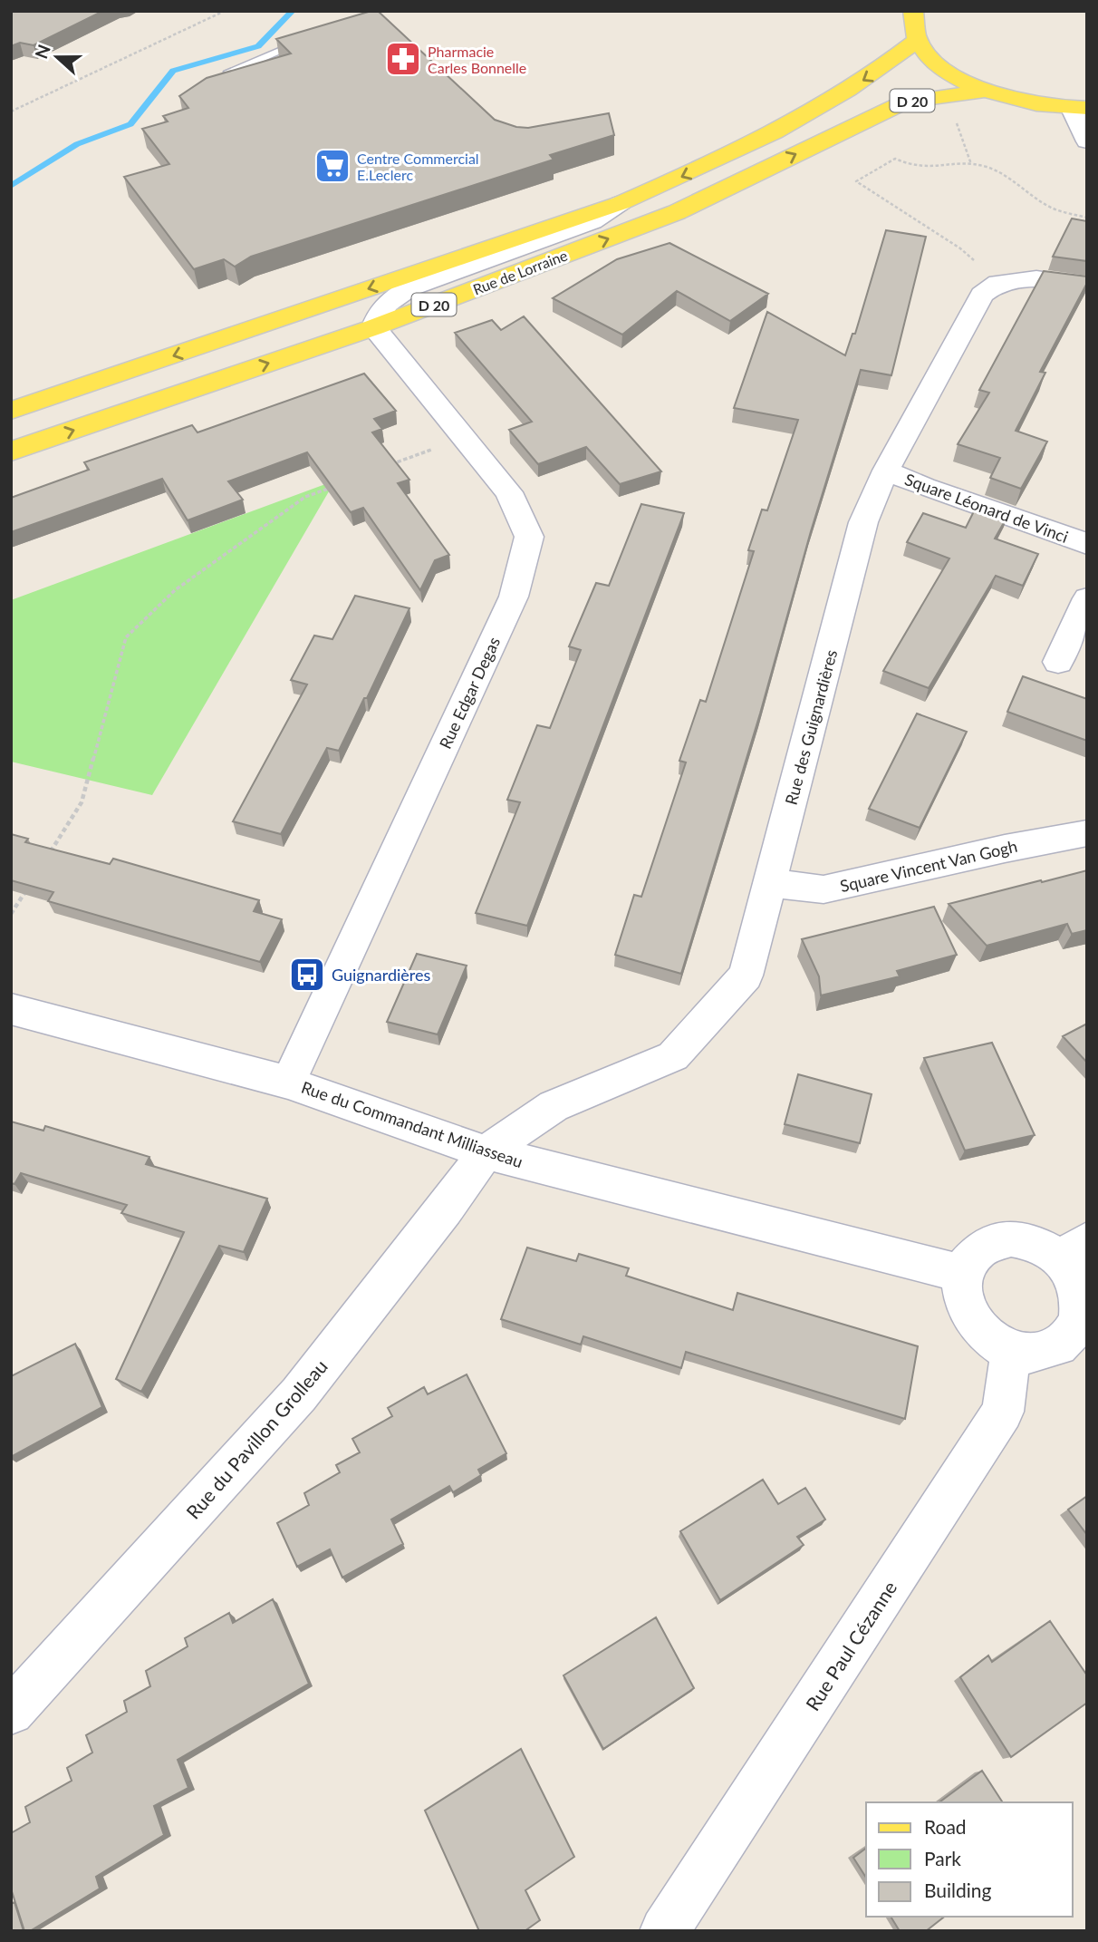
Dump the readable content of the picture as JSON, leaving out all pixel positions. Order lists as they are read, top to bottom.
{
  "streets": {
    "main road": ["D 20", "Rue de Lorraine"],
    "street": [
      "Square Léonard de Vinci",
      "Rue Edgar Degas",
      "Rue des Guignardières",
      "Square Vincent Van Gogh",
      "Rue du Commandant Milliasseau",
      "Rue du Pavillon Grolleau",
      "Rue Paul Cézanne"
    ]
  },
  "crossings": [
    ["Rue de Lorraine", "Rue Edgar Degas"],
    ["Square Léonard de Vinci", "Rue des Guignardières"],
    ["Rue Edgar Degas", "Rue du Commandant Milliasseau"],
    ["Rue des Guignardières", "Square Vincent Van Gogh"],
    ["Rue des Guignardières", "Rue du Commandant Milliasseau"],
    ["Rue des Guignardières", "Rue du Pavillon Grolleau"],
    ["Rue du Commandant Milliasseau", "Rue du Pavillon Grolleau"],
    ["Rue du Commandant Milliasseau", "Rue Paul Cézanne"]
  ],
  "places": {
    "pharmacy": ["Pharmacie Carles Bonnelle"],
    "supermarket": ["Centre Commercial E.Leclerc"],
    "bus stop": ["Guignardières"]
  },
  "legend": ["Road", "Park", "Building"],
  "north": "left"
}
